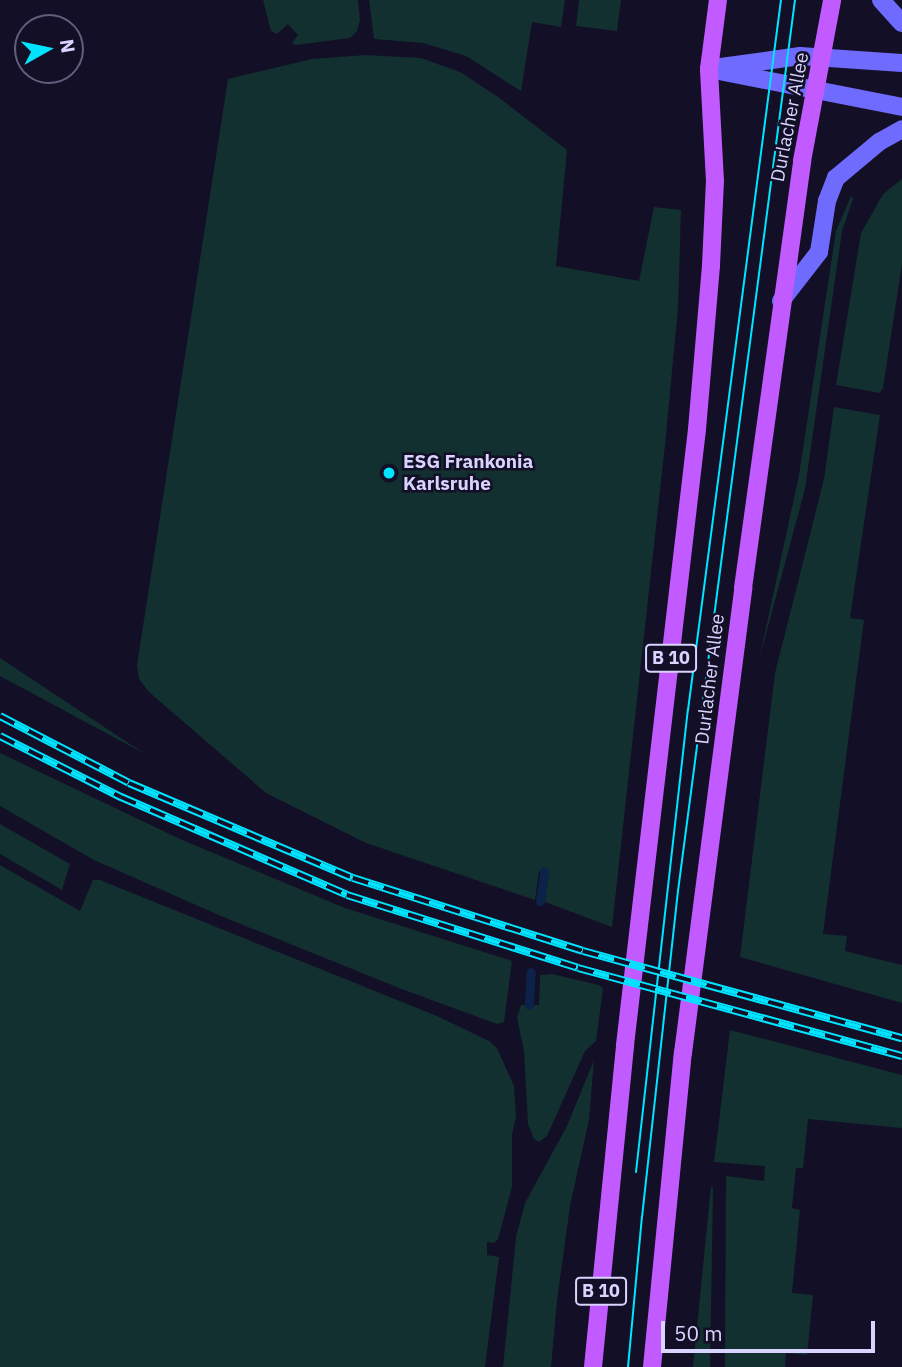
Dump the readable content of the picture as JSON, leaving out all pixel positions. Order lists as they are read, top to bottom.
{
  "streets": {
    "main road": ["Durlacher Allee", "B 10"]
  },
  "places": ["ESG Frankonia Karlsruhe"],
  "scale_bar": "50 m",
  "north": "right"
}
